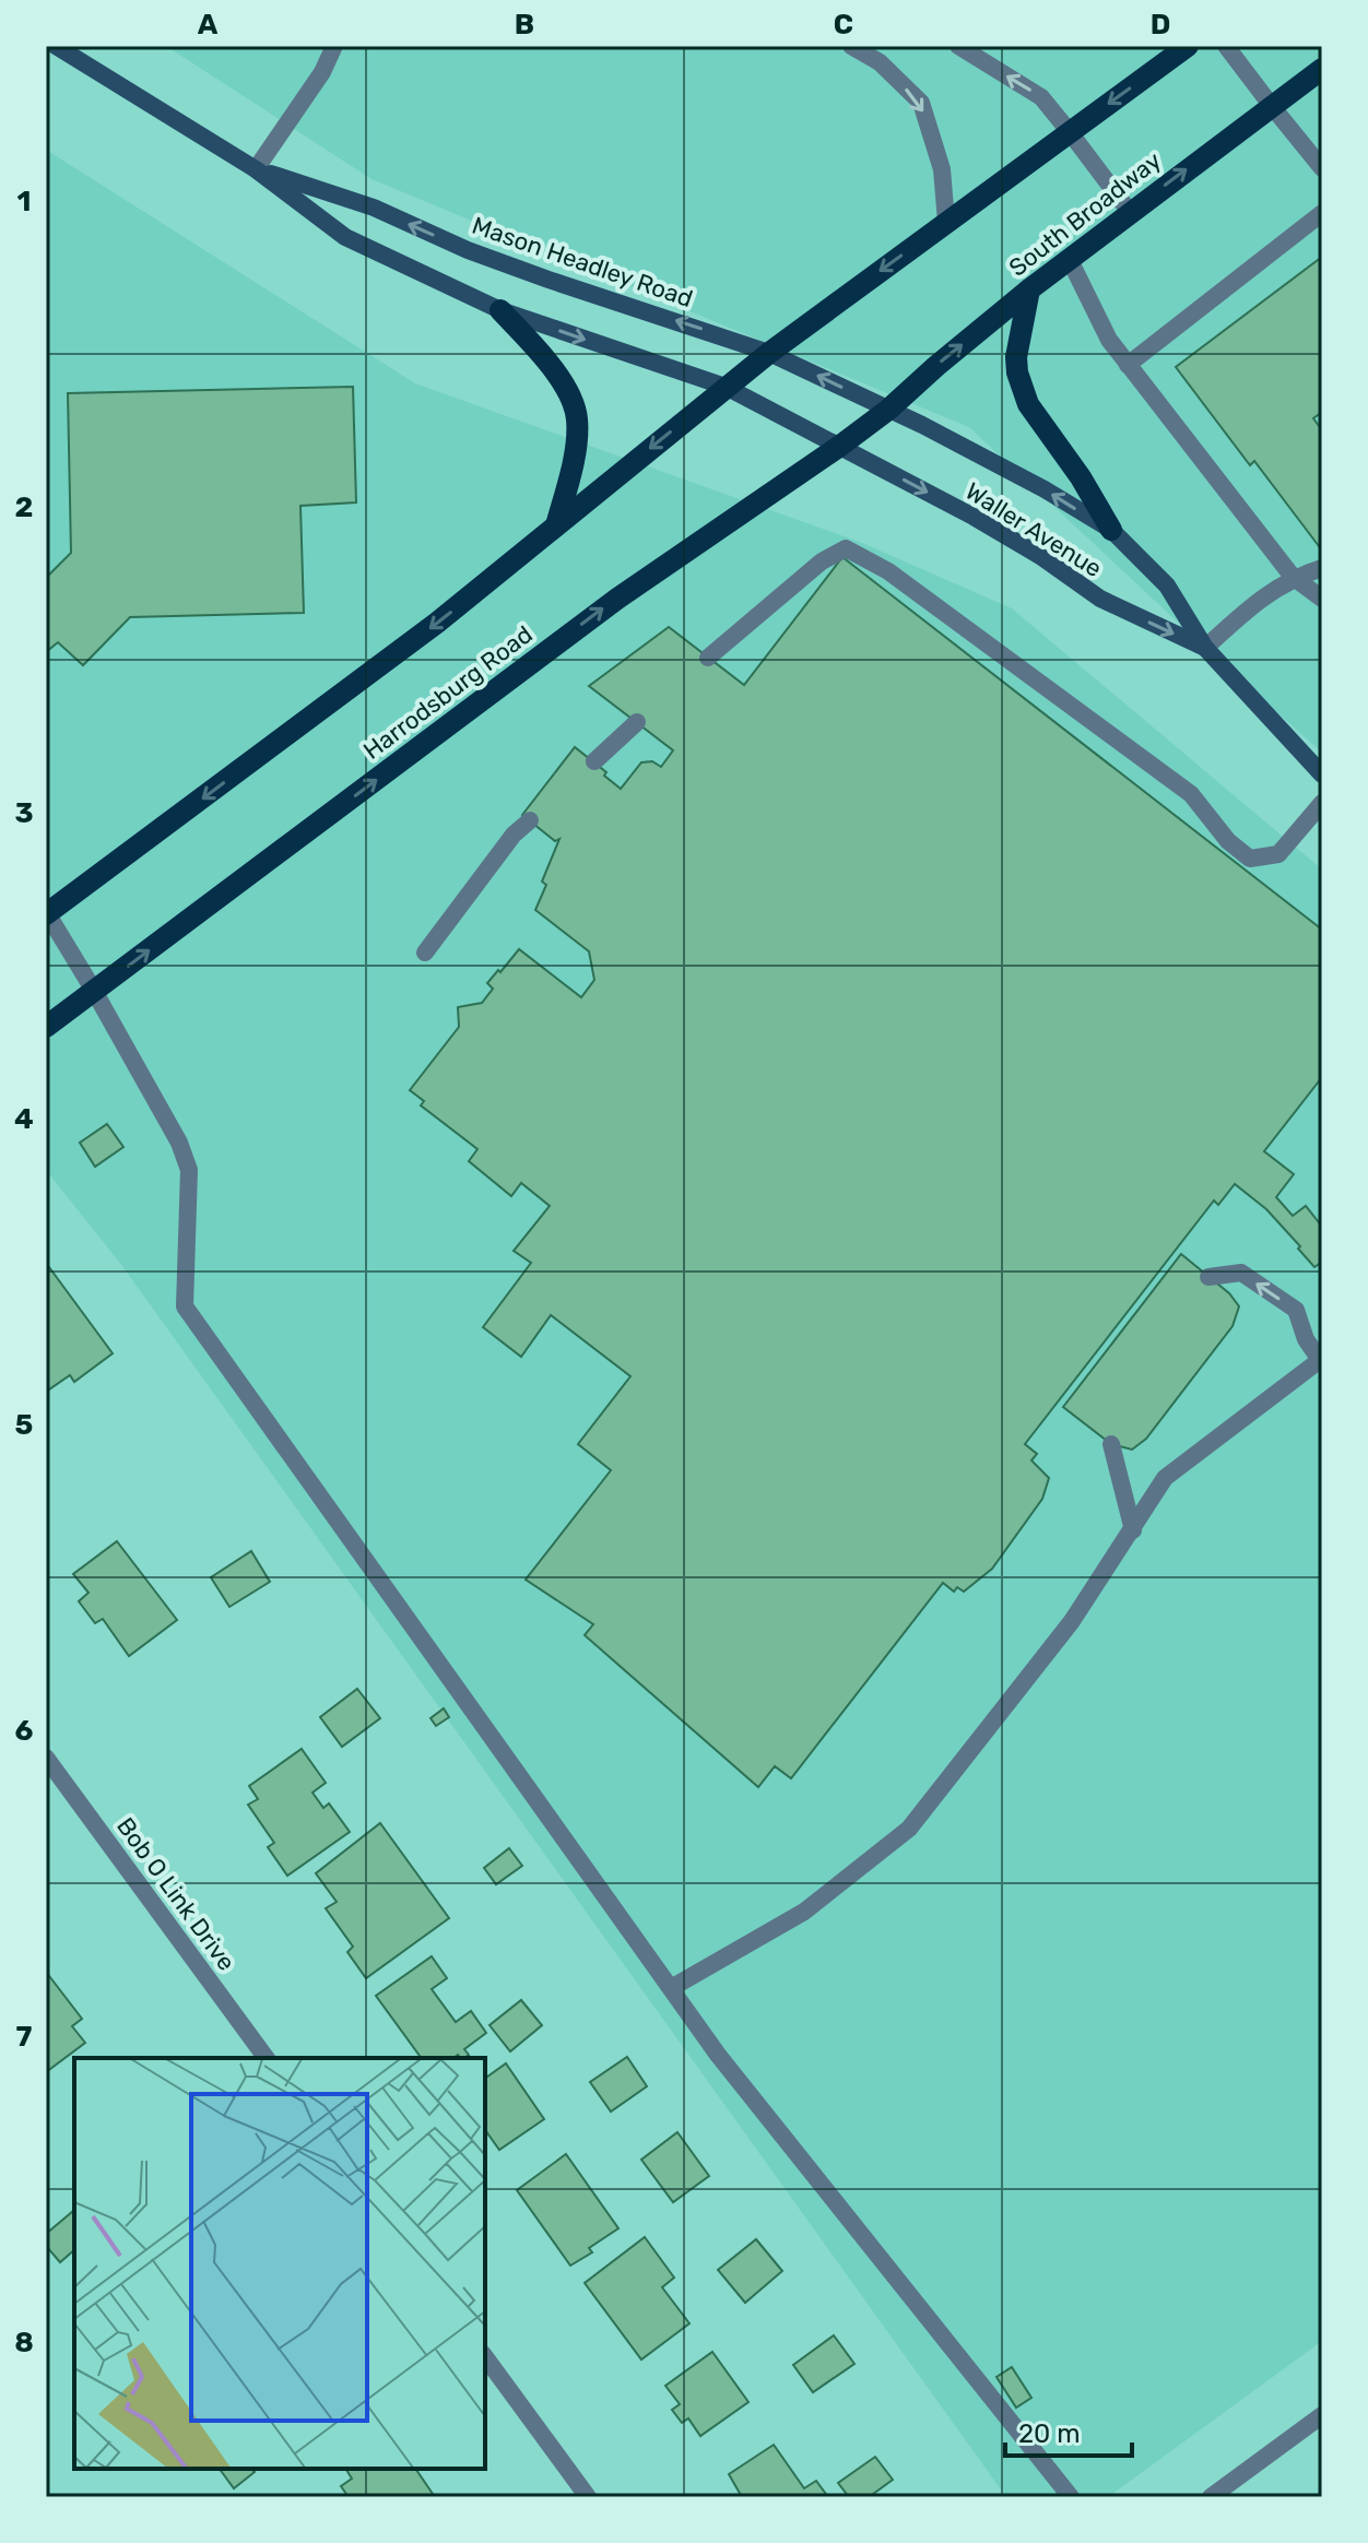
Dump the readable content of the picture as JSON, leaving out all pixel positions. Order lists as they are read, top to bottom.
{
  "streets": {
    "main road": [
      "South Broadway",
      "Mason Headley Road",
      "Waller Avenue",
      "Harrodsburg Road"
    ],
    "street": ["Bob O Link Drive"]
  },
  "crossings": [
    ["South Broadway", "Mason Headley Road"],
    ["South Broadway", "Waller Avenue"],
    ["South Broadway", "Harrodsburg Road"],
    ["Mason Headley Road", "Waller Avenue"],
    ["Mason Headley Road", "Harrodsburg Road"],
    ["Waller Avenue", "Harrodsburg Road"]
  ],
  "scale_bar": "20 m",
  "grid": {
    "columns": [
      "A",
      "B",
      "C",
      "D"
    ],
    "rows": [
      "1",
      "2",
      "3",
      "4",
      "5",
      "6",
      "7",
      "8"
    ]
  }
}
